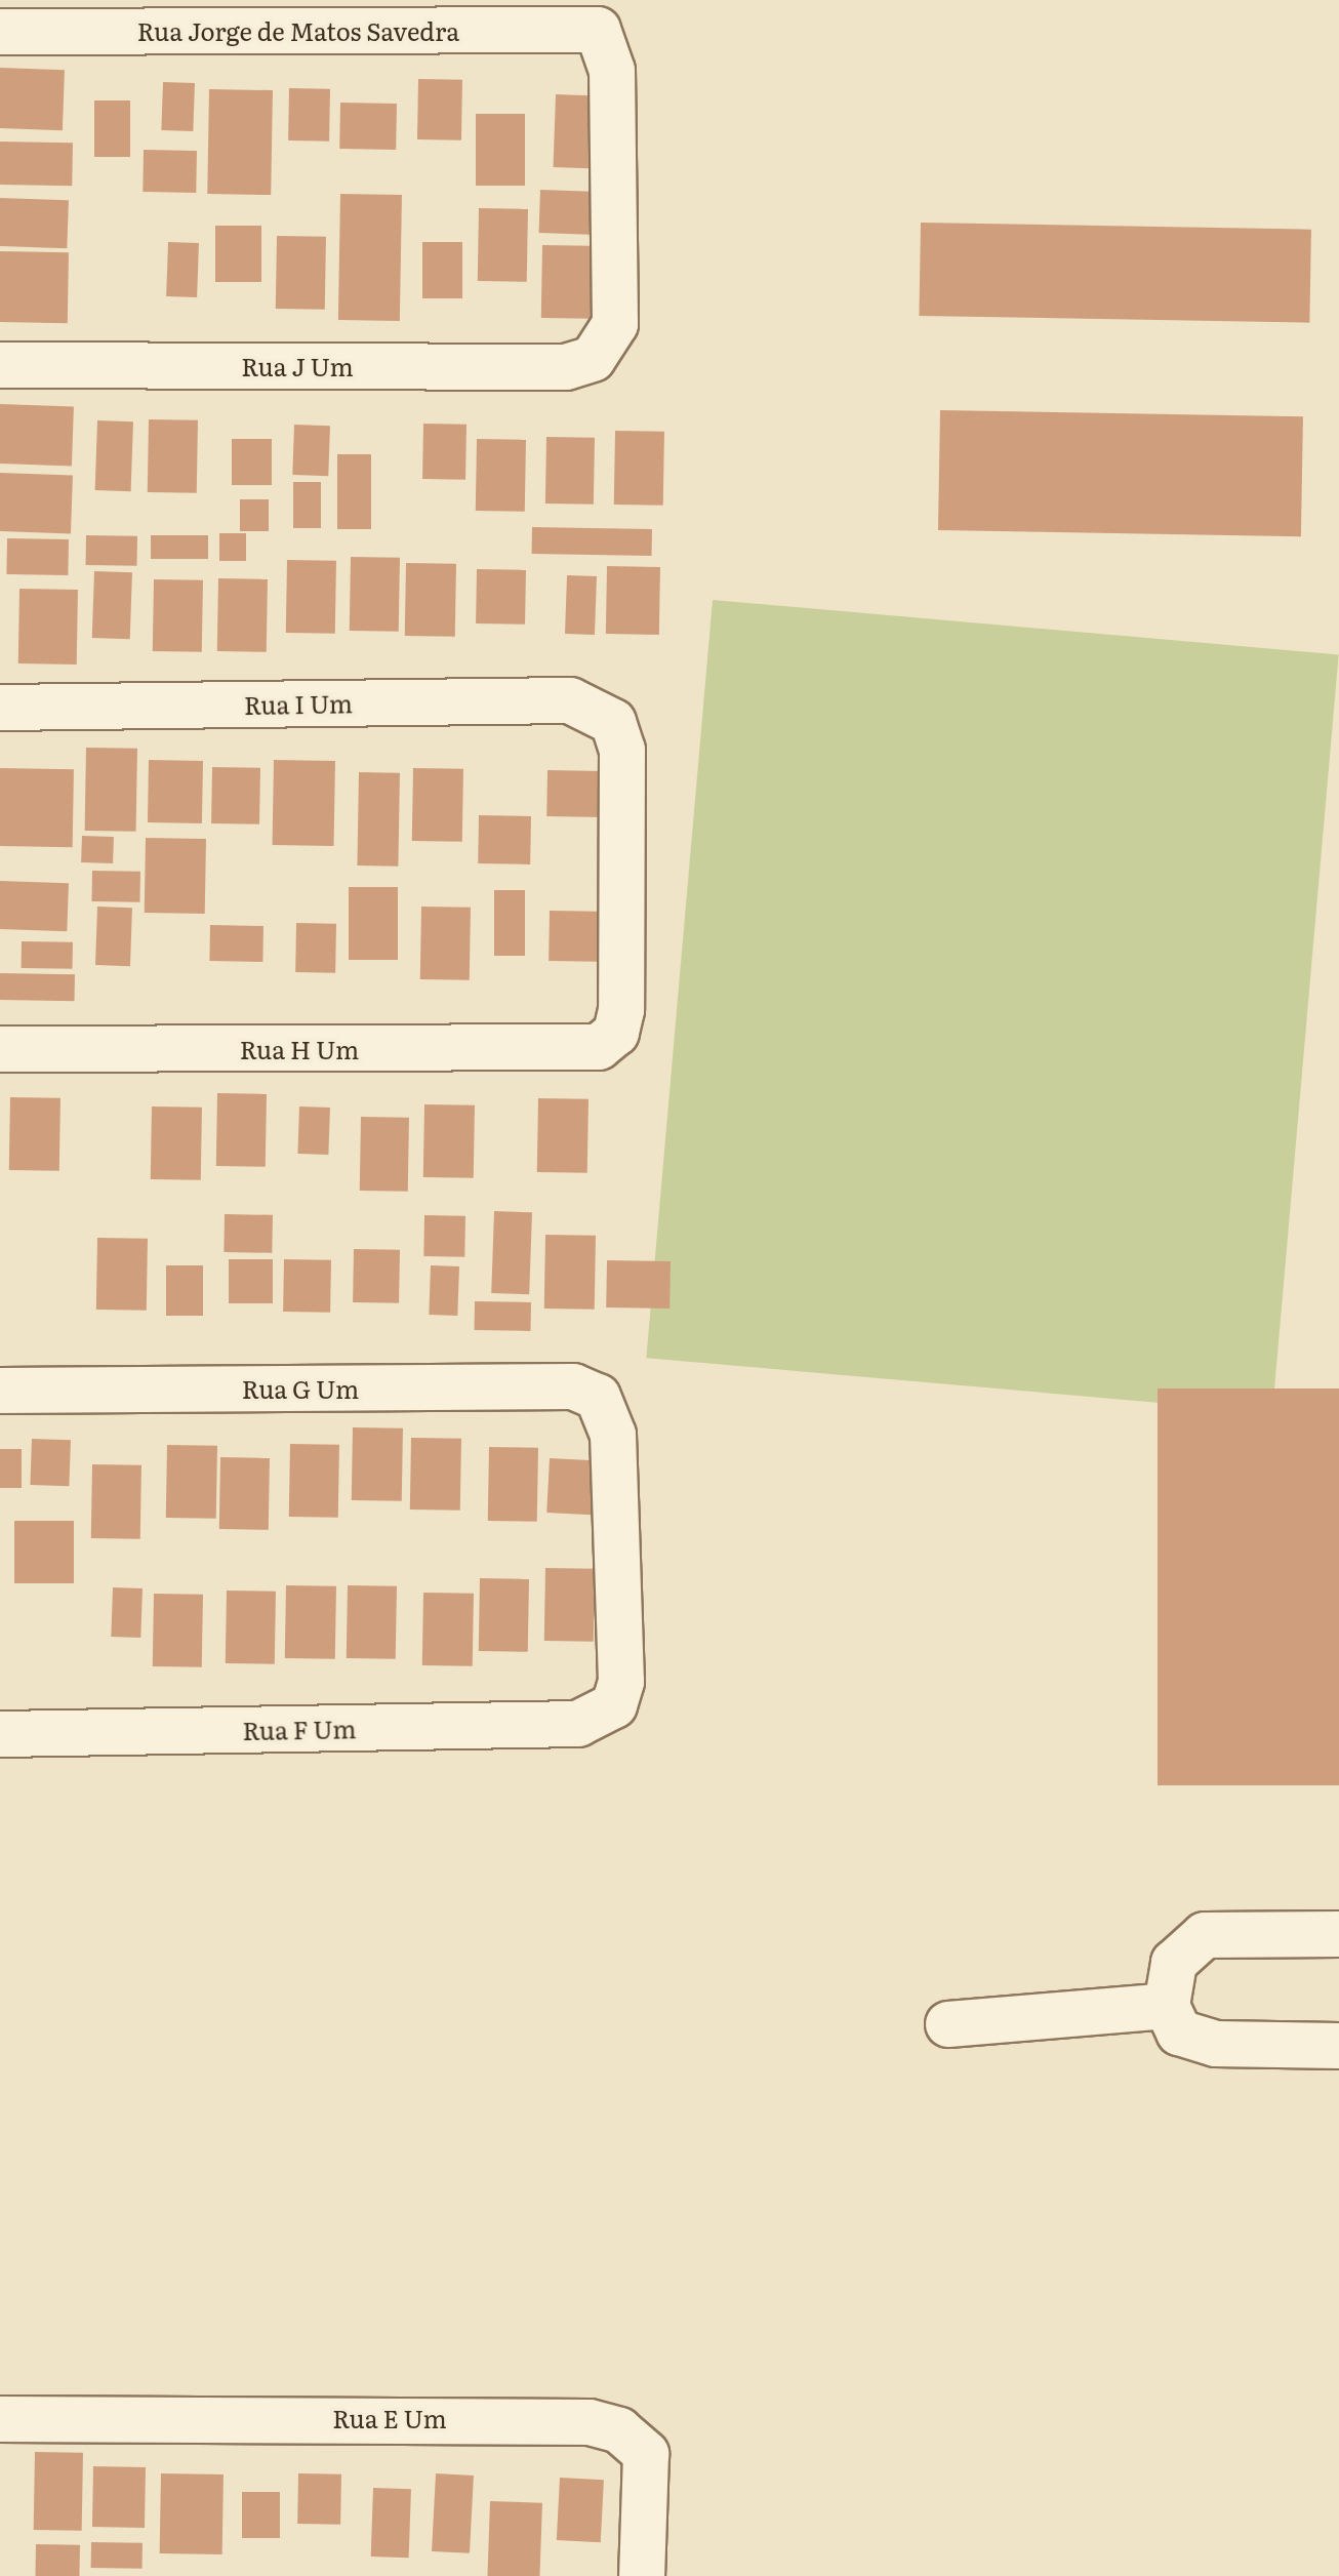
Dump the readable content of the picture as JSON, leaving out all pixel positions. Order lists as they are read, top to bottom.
{
  "streets": {
    "street": [
      "Rua Jorge de Matos Savedra",
      "Rua J Um",
      "Rua I Um",
      "Rua H Um",
      "Rua G Um",
      "Rua F Um",
      "Rua E Um"
    ]
  },
  "crossings": [
    ["Rua Jorge de Matos Savedra", "Rua J Um"],
    ["Rua I Um", "Rua H Um"],
    ["Rua G Um", "Rua F Um"]
  ]
}
